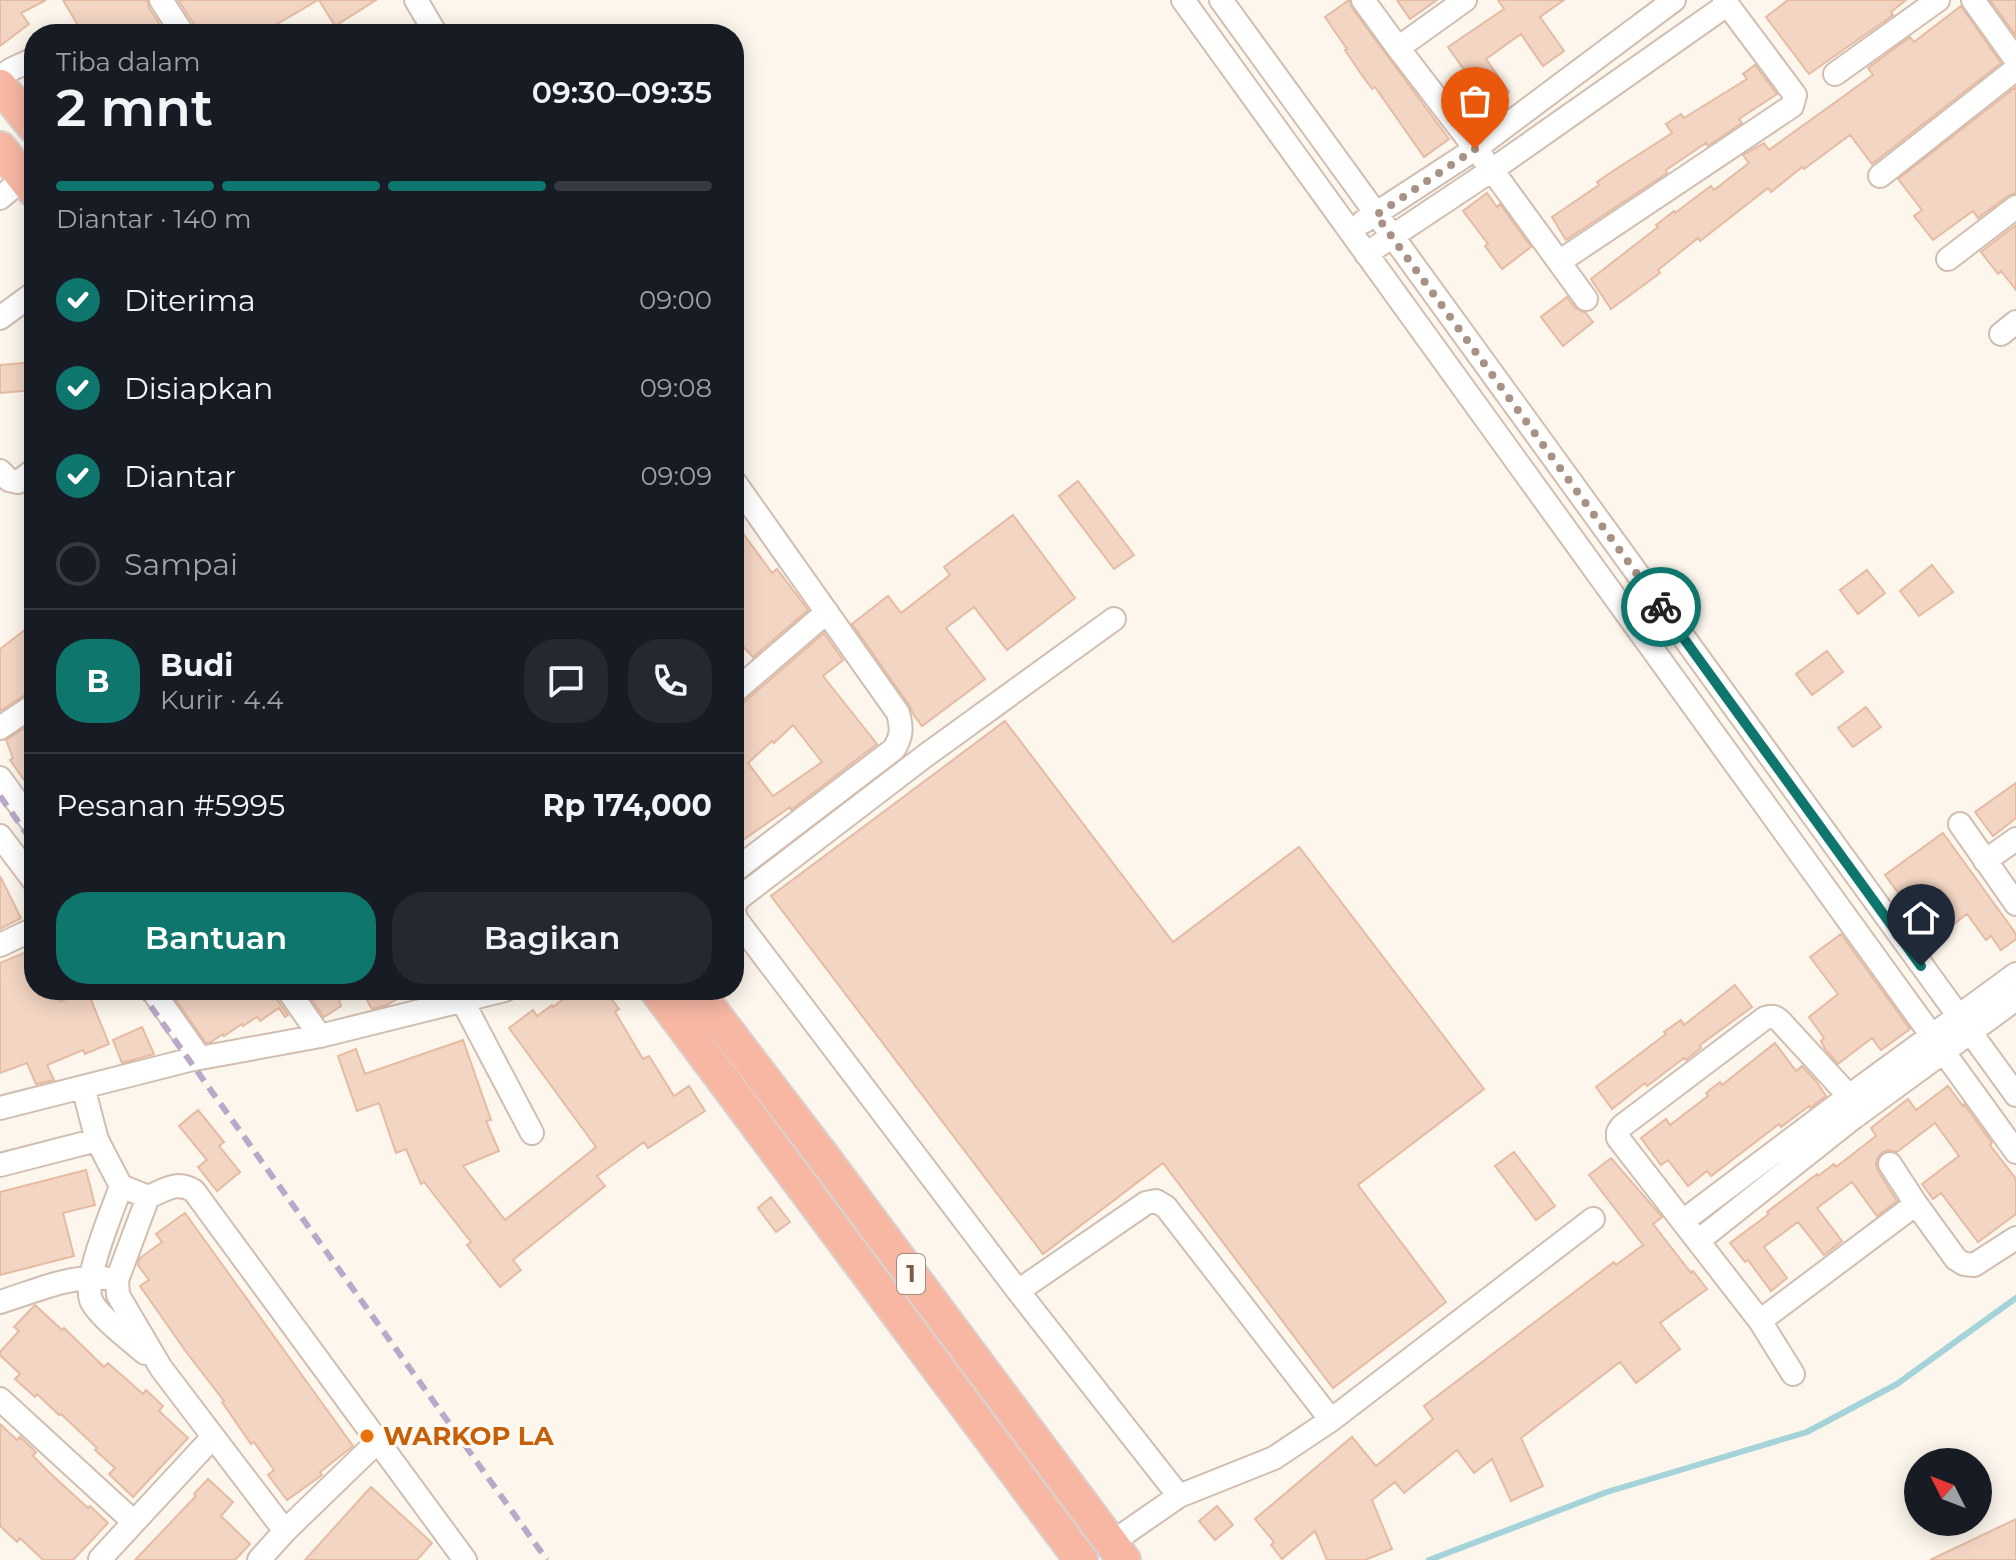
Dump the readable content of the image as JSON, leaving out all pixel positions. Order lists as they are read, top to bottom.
{
  "streets": {
    "highway": ["1"]
  },
  "places": ["WARKOP LA"],
  "north": "top left",
  "page": {
    "heading": ["2 mnt", "Tiba dalam", "09:30–09:35"],
    "panel": [
      "Budi",
      "Kurir · 4.4",
      "Pesanan #5995",
      "Rp 174,000"
    ],
    "bar": "Diantar · 140 m",
    "list": [
      ["Diterima", "09:00"],
      ["Disiapkan", "09:08"],
      ["Diantar", "09:09"],
      "Sampai"
    ],
    "round": "B",
    "buttons": ["Bantuan", "Bagikan"]
  }
}
